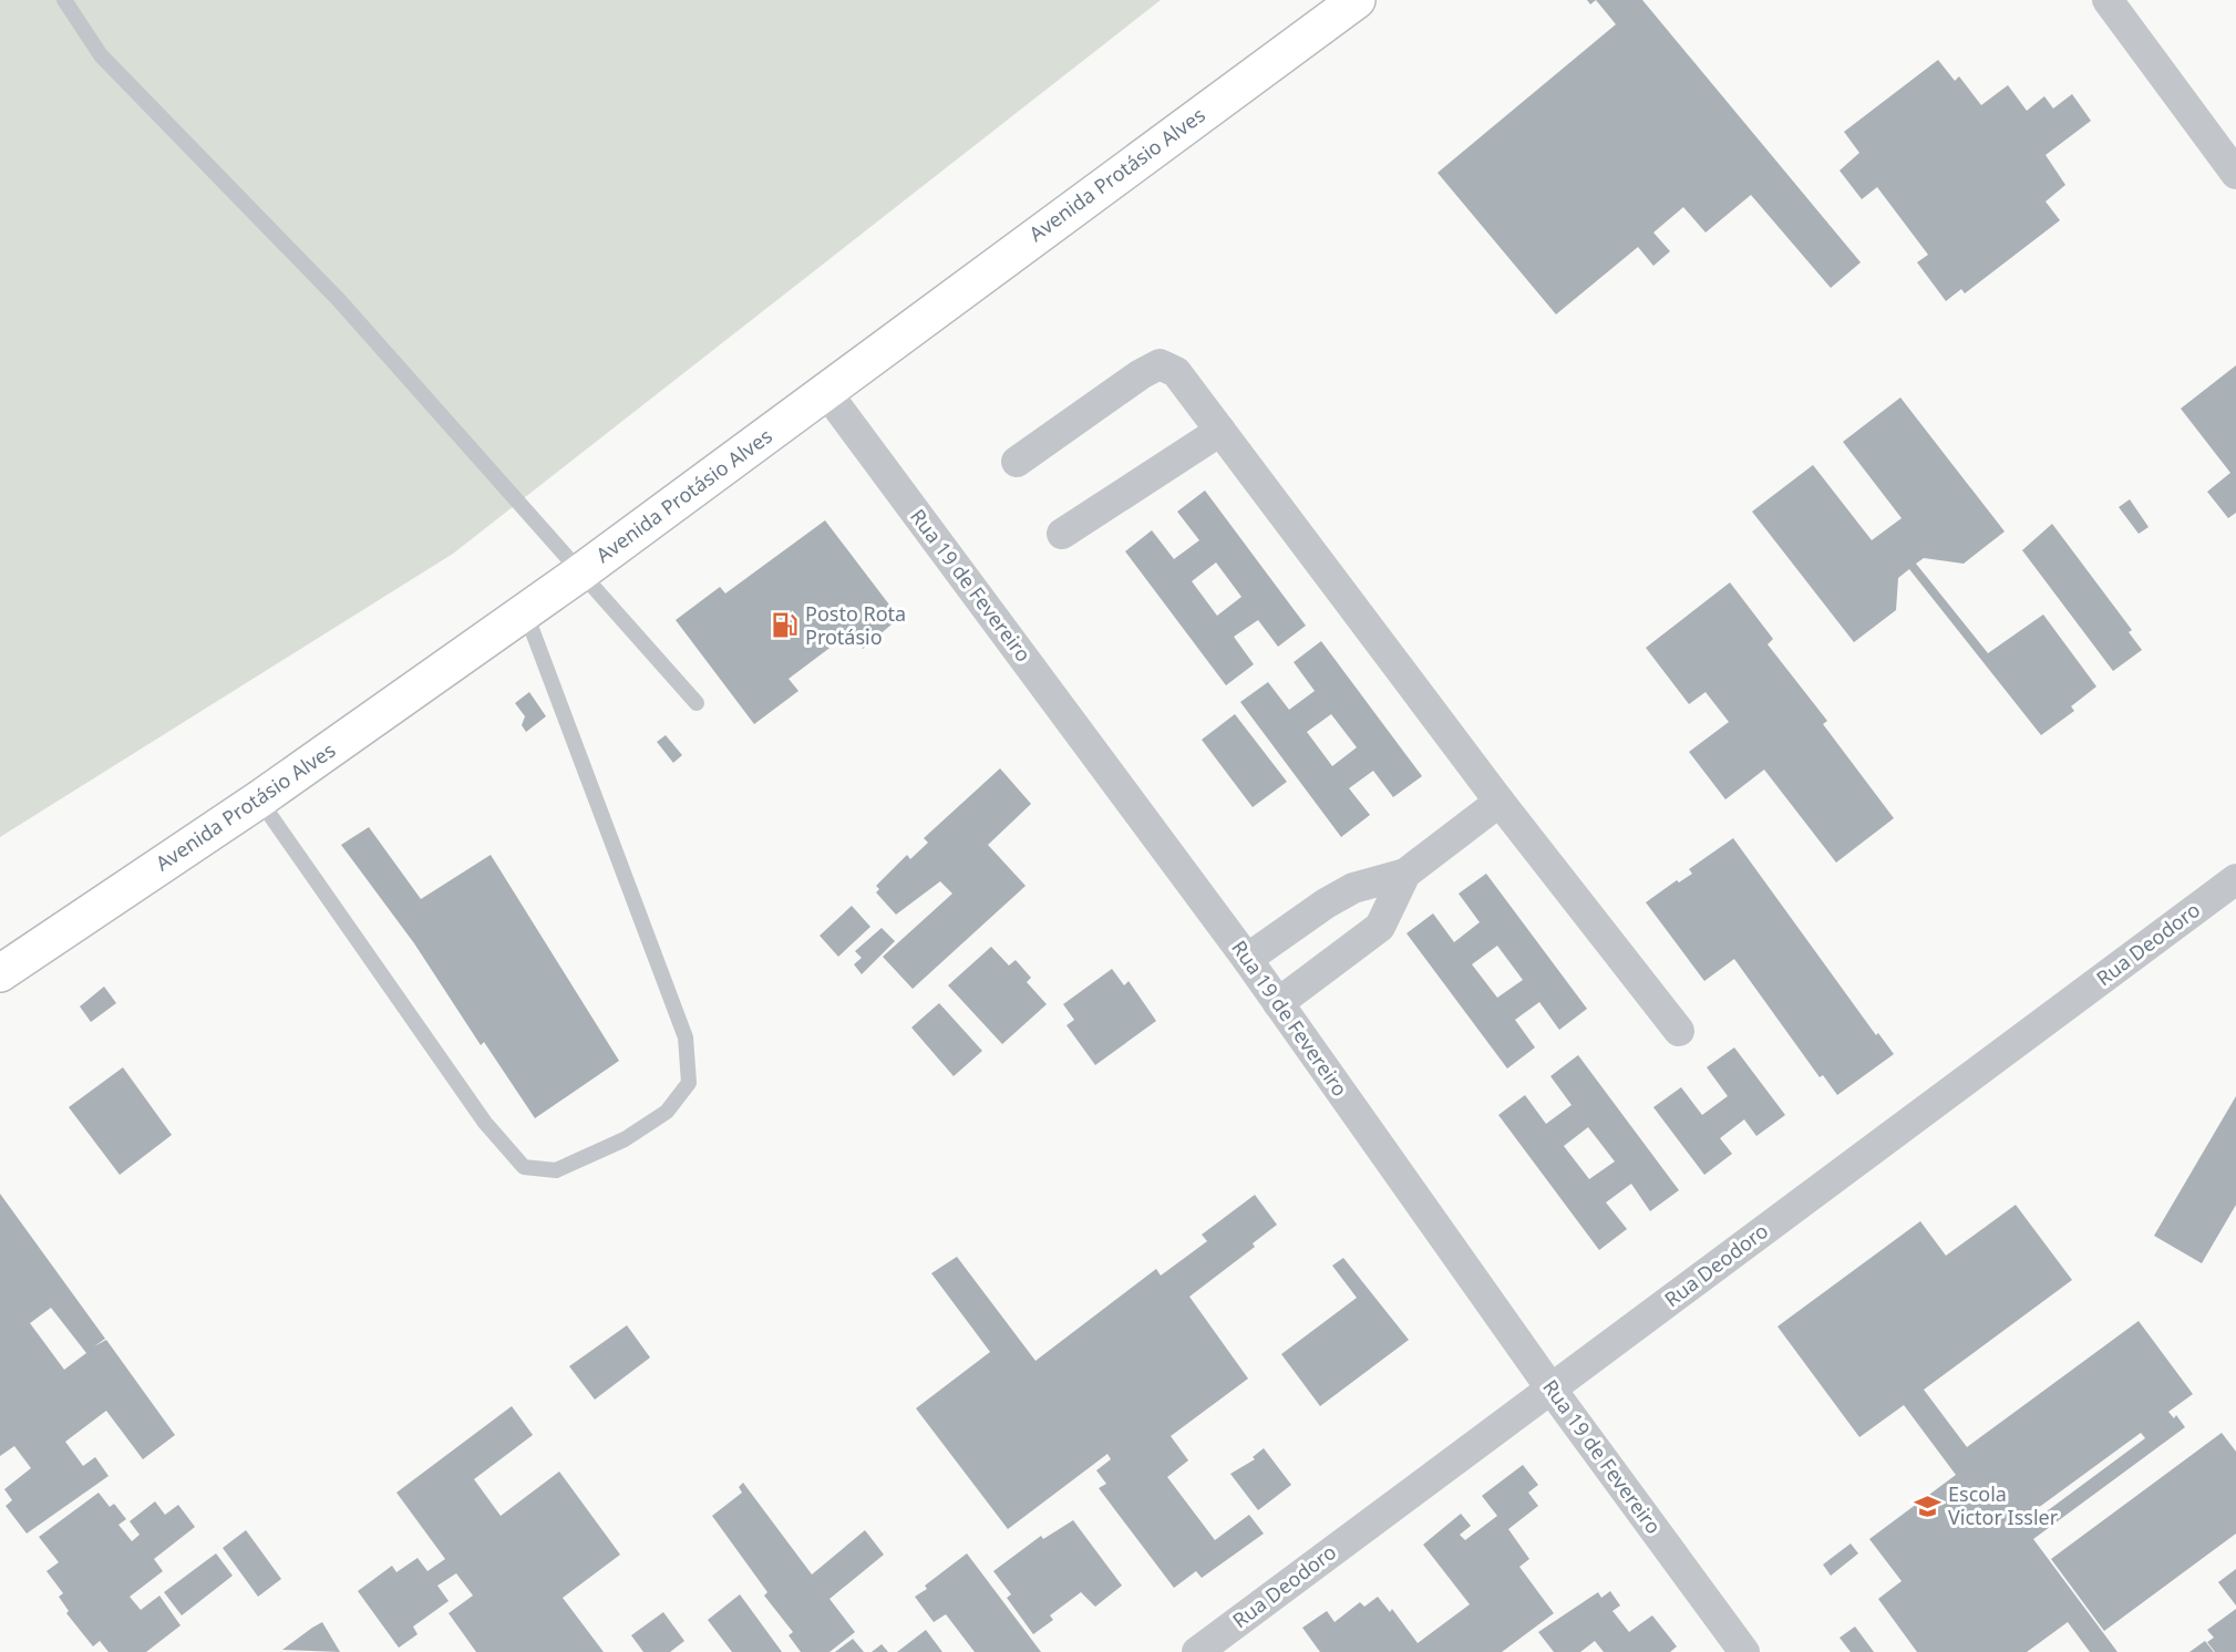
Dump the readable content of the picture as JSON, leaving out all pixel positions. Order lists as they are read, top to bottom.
{
  "streets": {
    "main road": ["Avenida Protásio Alves"],
    "street": ["Rua 19 de Fevereiro", "Rua Deodoro"]
  },
  "crossings": [
    ["Avenida Protásio Alves", "Rua 19 de Fevereiro"],
    ["Rua 19 de Fevereiro", "Rua Deodoro"]
  ],
  "places": {
    "fuel station": ["Posto Rota Protásio"],
    "school or university": ["Escola Victor Issler"]
  }
}
